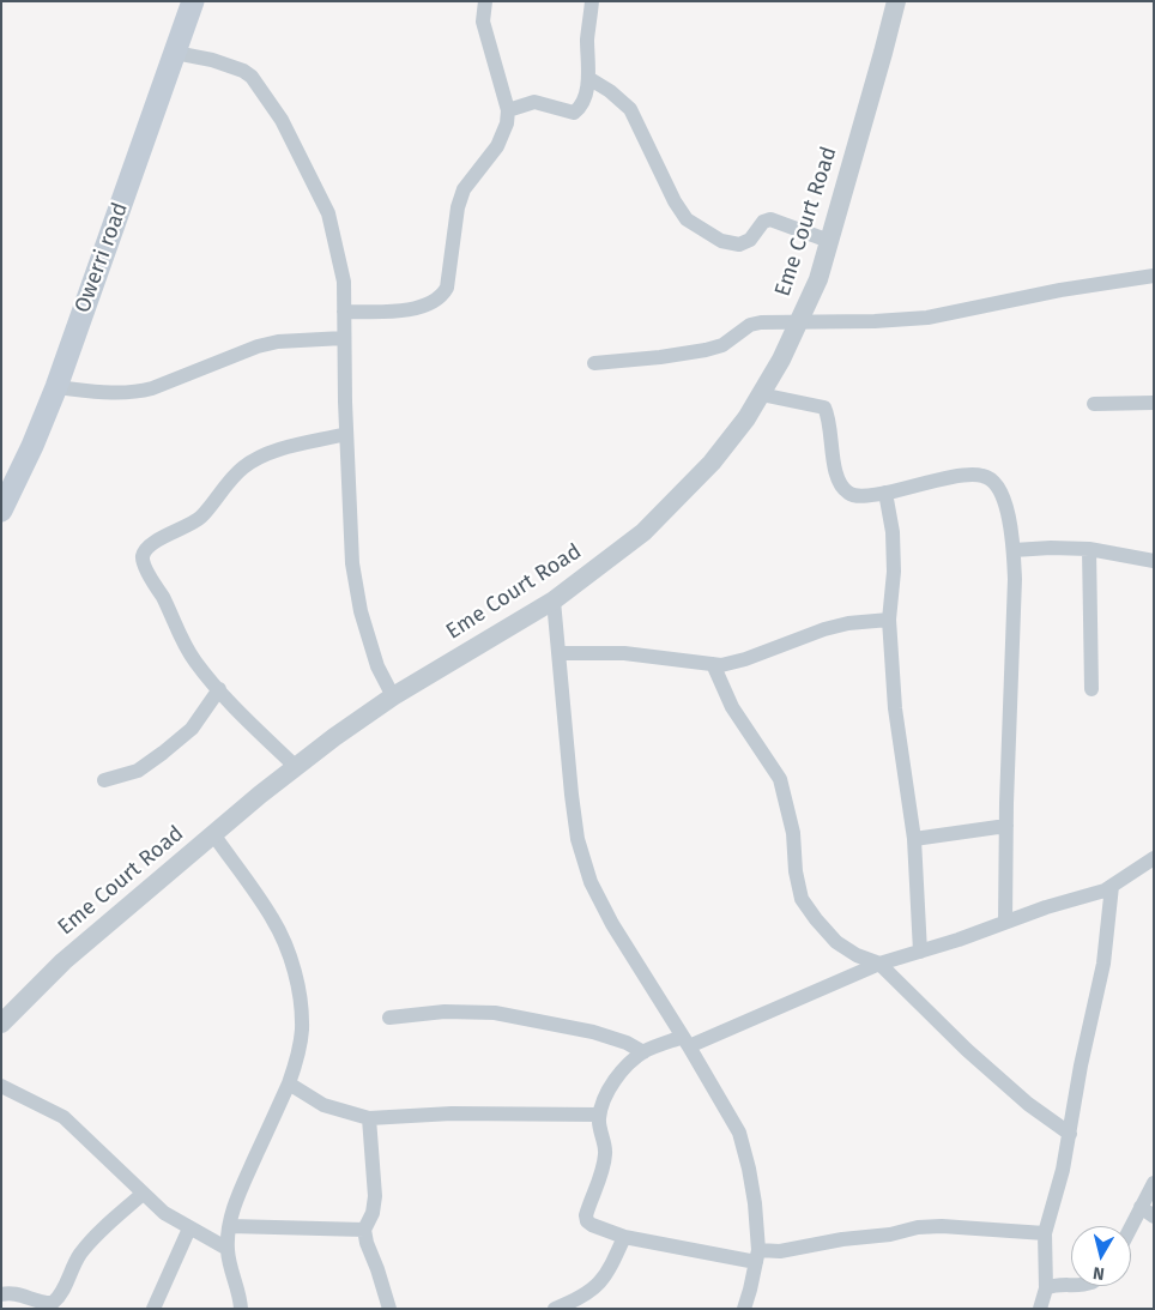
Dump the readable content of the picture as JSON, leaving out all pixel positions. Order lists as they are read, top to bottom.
{
  "streets": {
    "main road": ["Owerri road"],
    "street": ["Eme Court Road"]
  },
  "north": "bottom"
}
